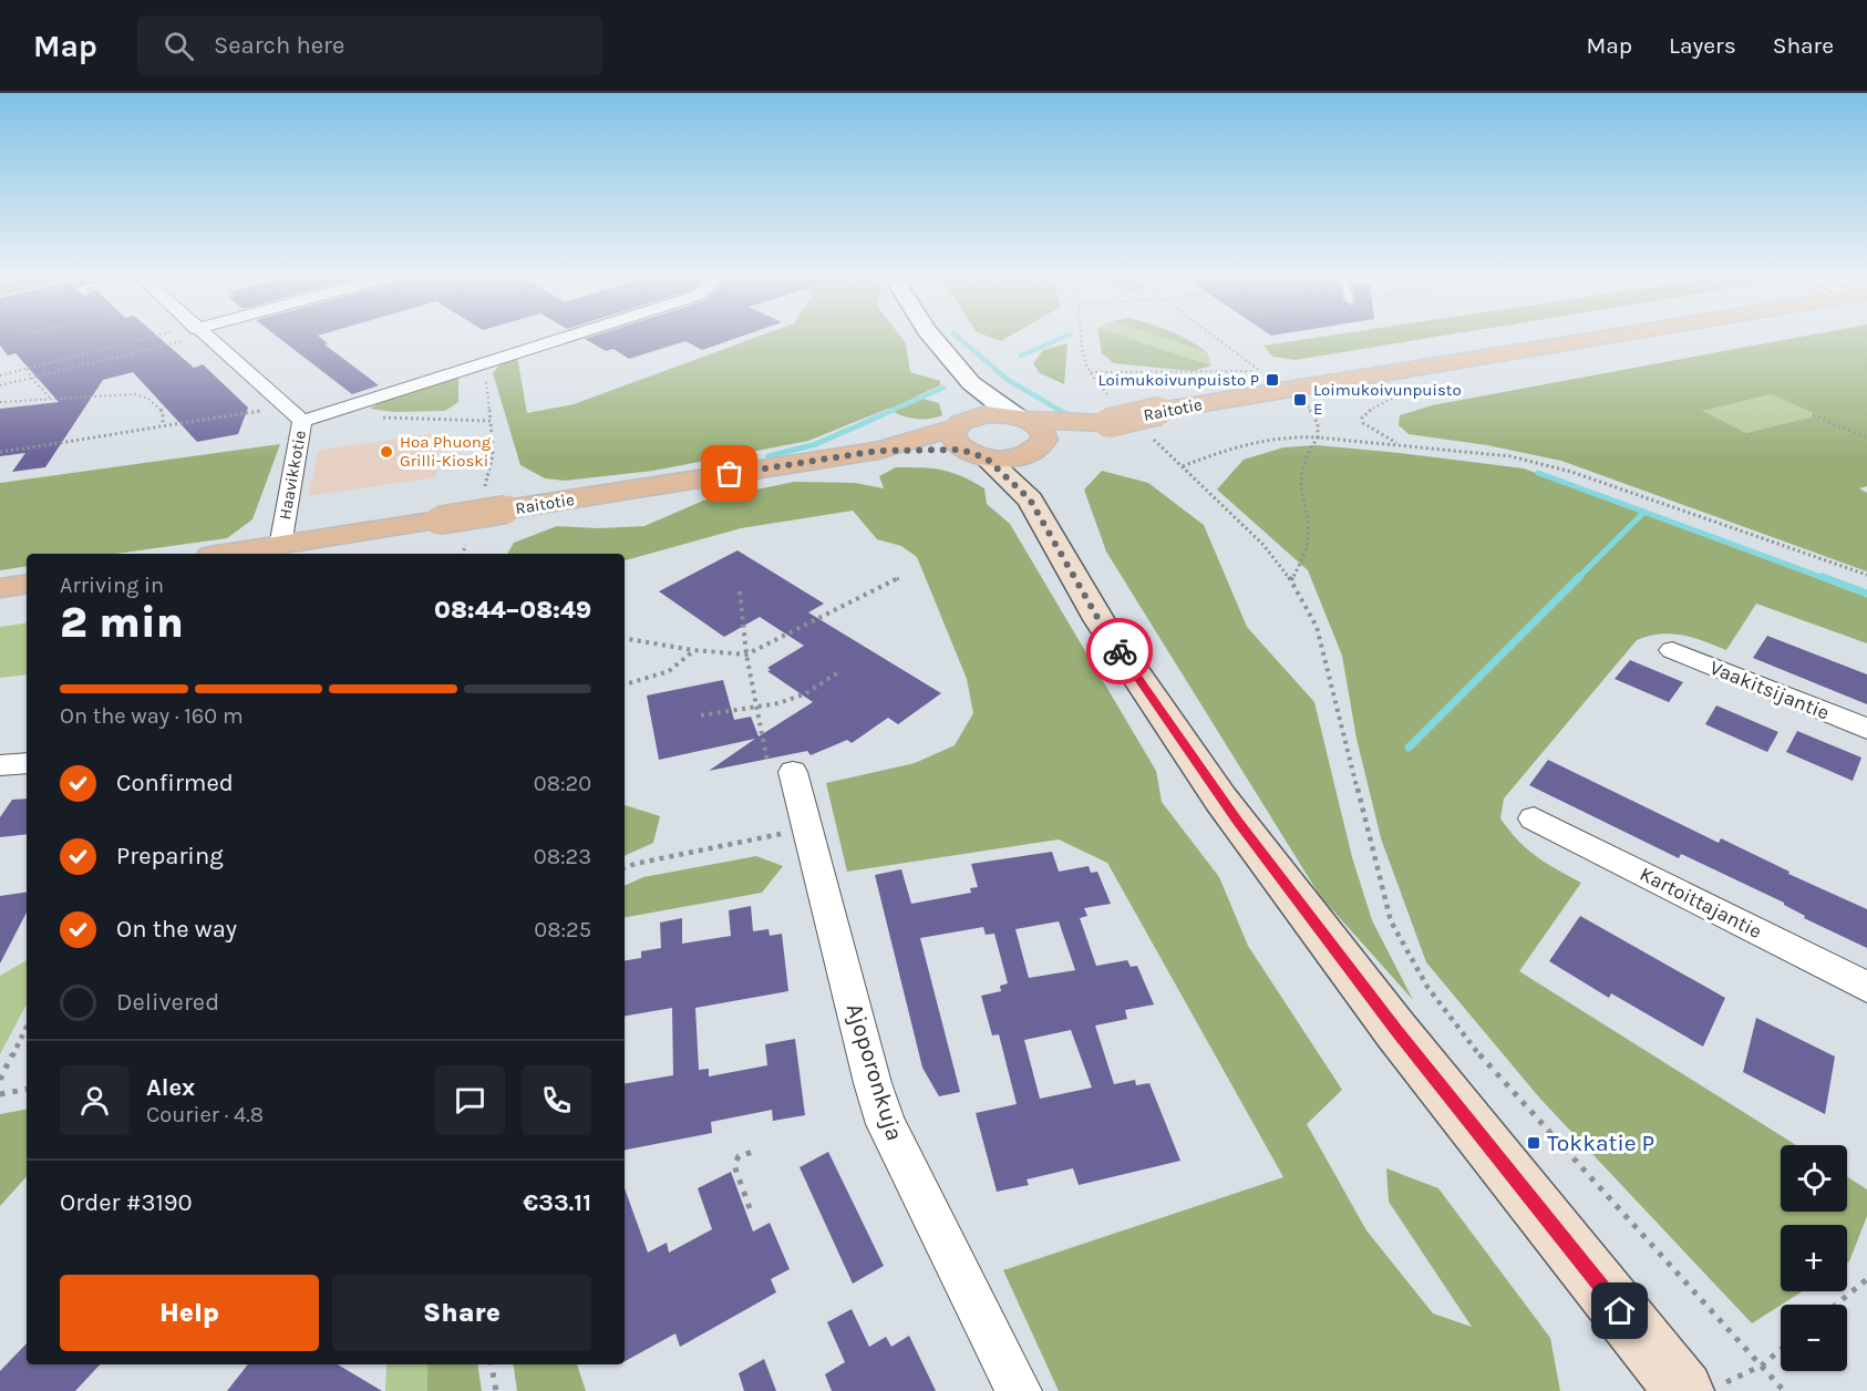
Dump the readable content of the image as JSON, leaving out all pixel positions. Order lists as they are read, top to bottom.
{
  "streets": {
    "main road": ["Raitotie"],
    "street": [
      "Haavikkotie",
      "Vaakitsijantie",
      "Kartoittajantie",
      "Ajoporonkuja"
    ]
  },
  "crossings": [
    ["Raitotie", "Haavikkotie"]
  ],
  "places": {
    "transit": ["Loimukoivunpuisto P", "Loimukoivunpuisto E", "Tokkatie P"],
    "other": ["Hoa Phuong Grilli-Kioski"]
  },
  "page": {
    "header": "Map",
    "search": "Search here",
    "nav": ["Map", "Layers", "Share"],
    "heading": ["2 min", "Arriving in", "08:44–08:49"],
    "panel": [
      "Alex",
      "Courier · 4.8",
      "Order #3190",
      "€33.11"
    ],
    "bar": "On the way · 160 m",
    "list": [
      ["Confirmed", "08:20"],
      ["Preparing", "08:23"],
      ["On the way", "08:25"],
      "Delivered"
    ],
    "map_buttons": ["+", "−"],
    "buttons": ["Help", "Share"]
  }
}
